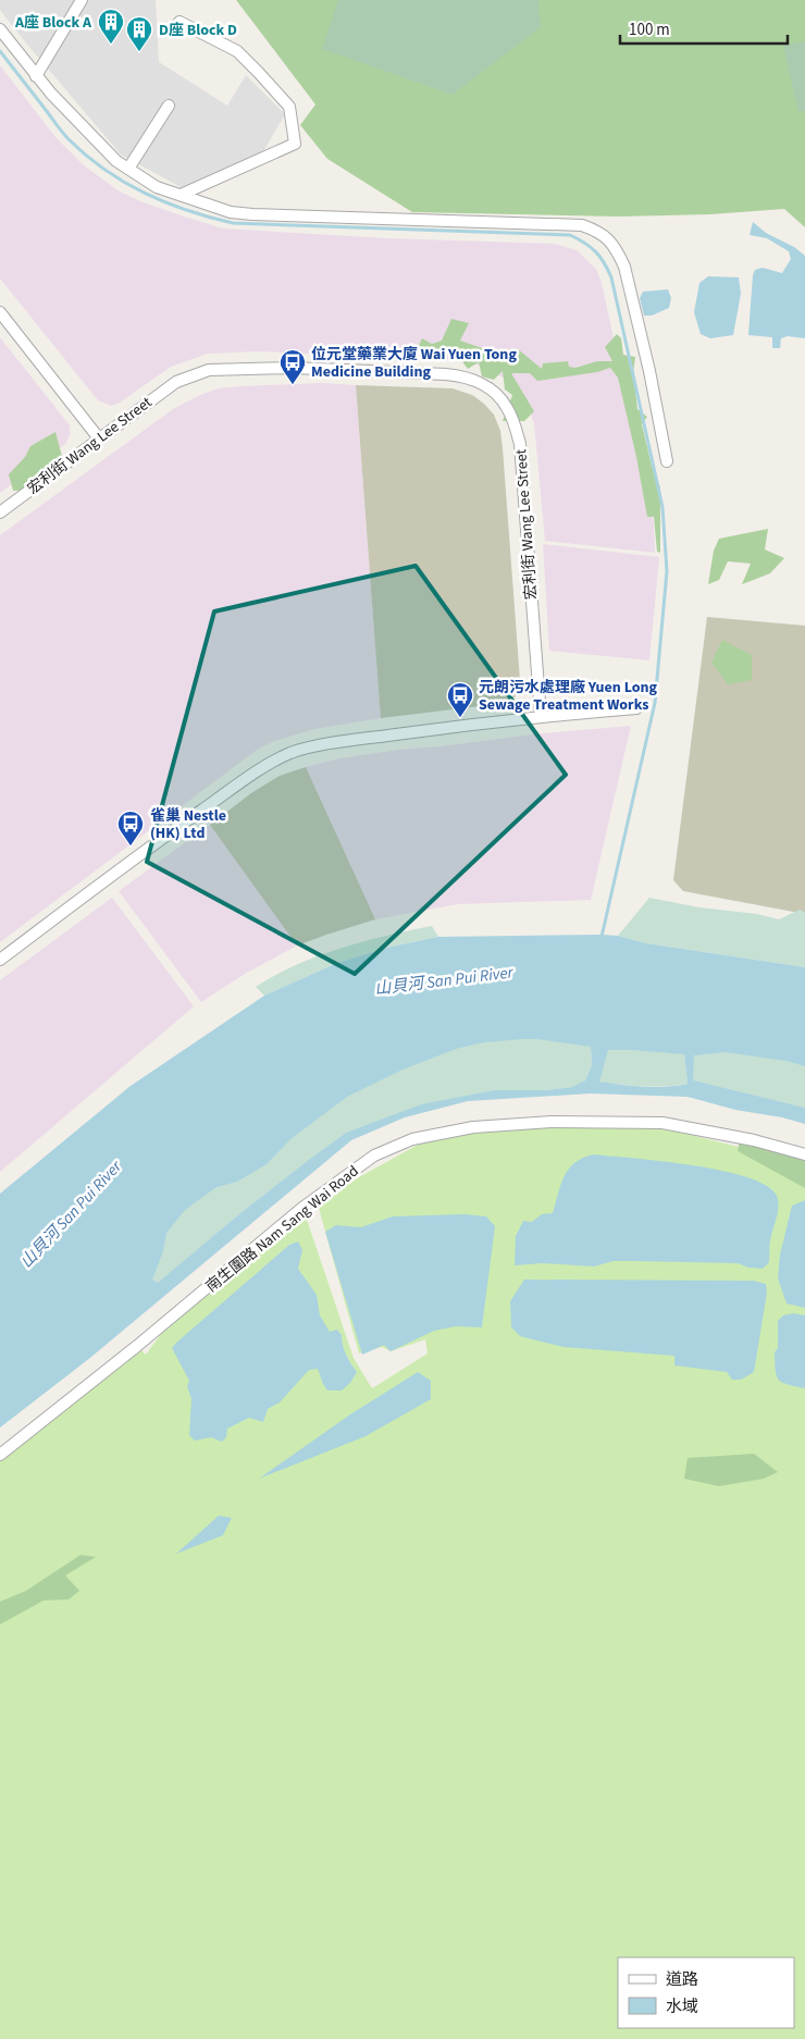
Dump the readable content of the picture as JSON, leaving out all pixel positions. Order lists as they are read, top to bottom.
{
  "streets": {
    "street": ["宏利街 Wang Lee Street", "南生圍路 Nam Sang Wai Road"]
  },
  "water": ["山貝河 San Pui River"],
  "places": {
    "building": ["A座 Block A", "D座 Block D"],
    "bus stop": ["位元堂藥業大廈 Wai Yuen Tong Medicine Building", "元朗污水處理廠 Yuen Long Sewage Treatment Works", "雀巢 Nestle (HK) Ltd"]
  },
  "legend": ["道路", "水域"],
  "scale_bar": "100 m"
}
